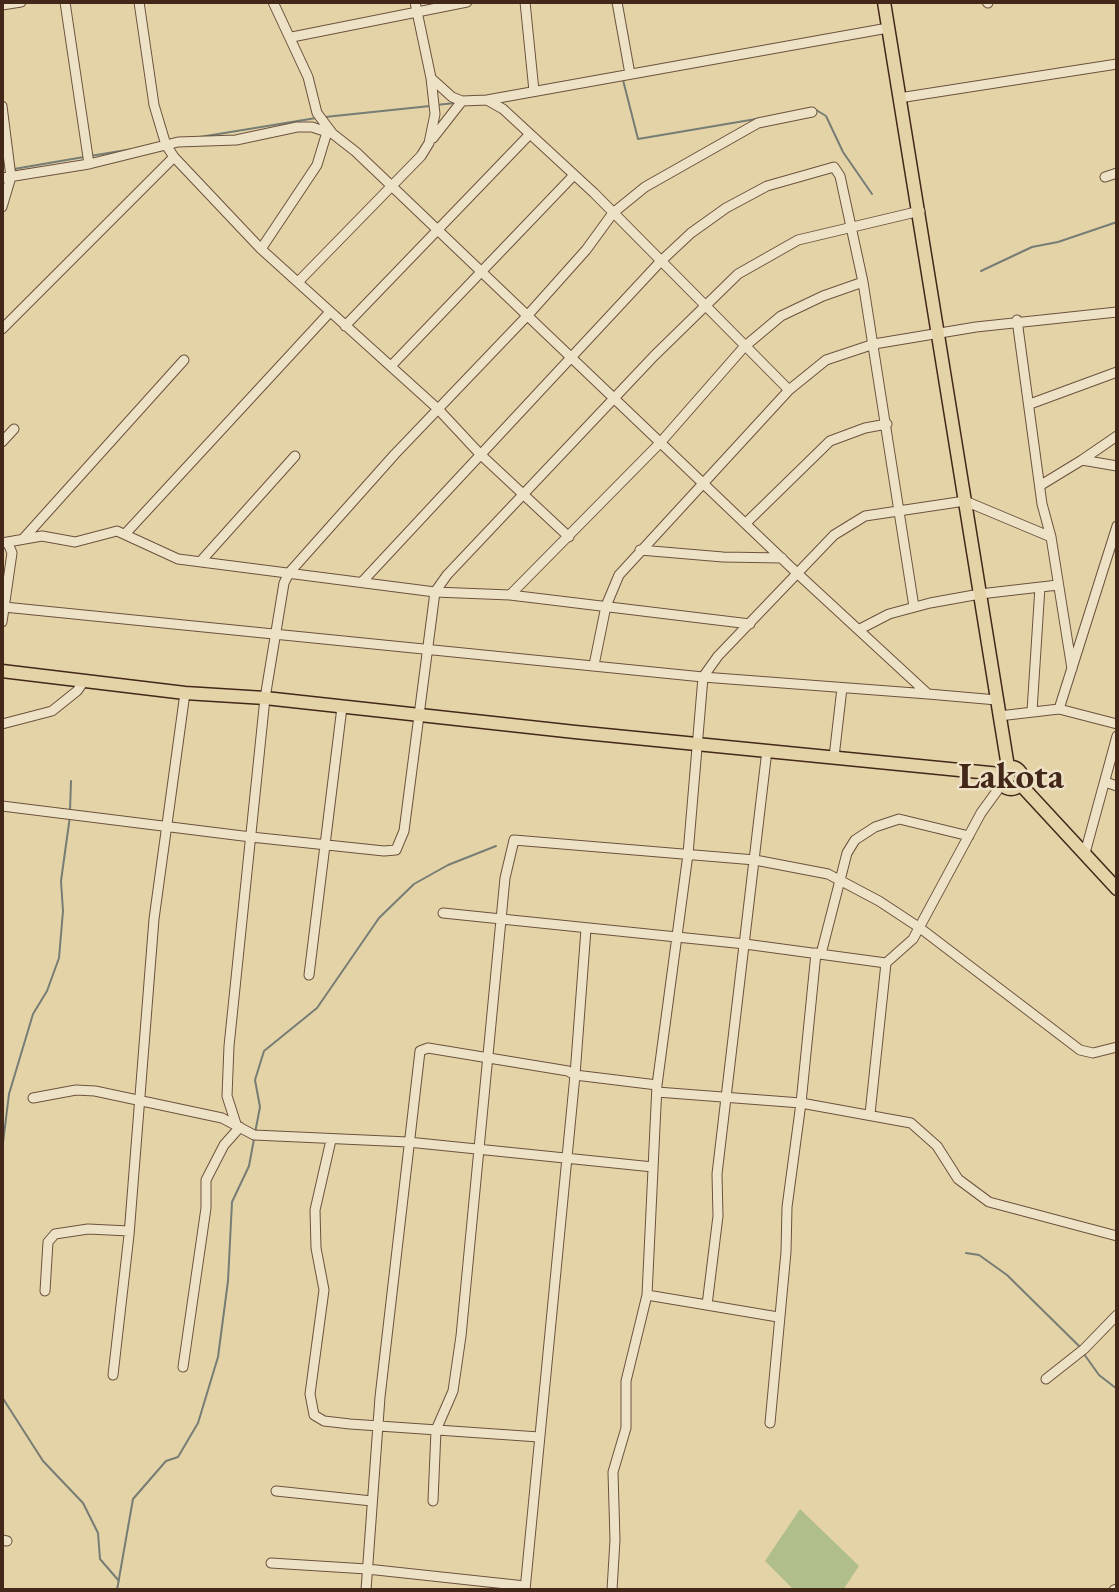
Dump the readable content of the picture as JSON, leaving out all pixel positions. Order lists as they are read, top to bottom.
{
  "districts": ["Lakota"]
}
